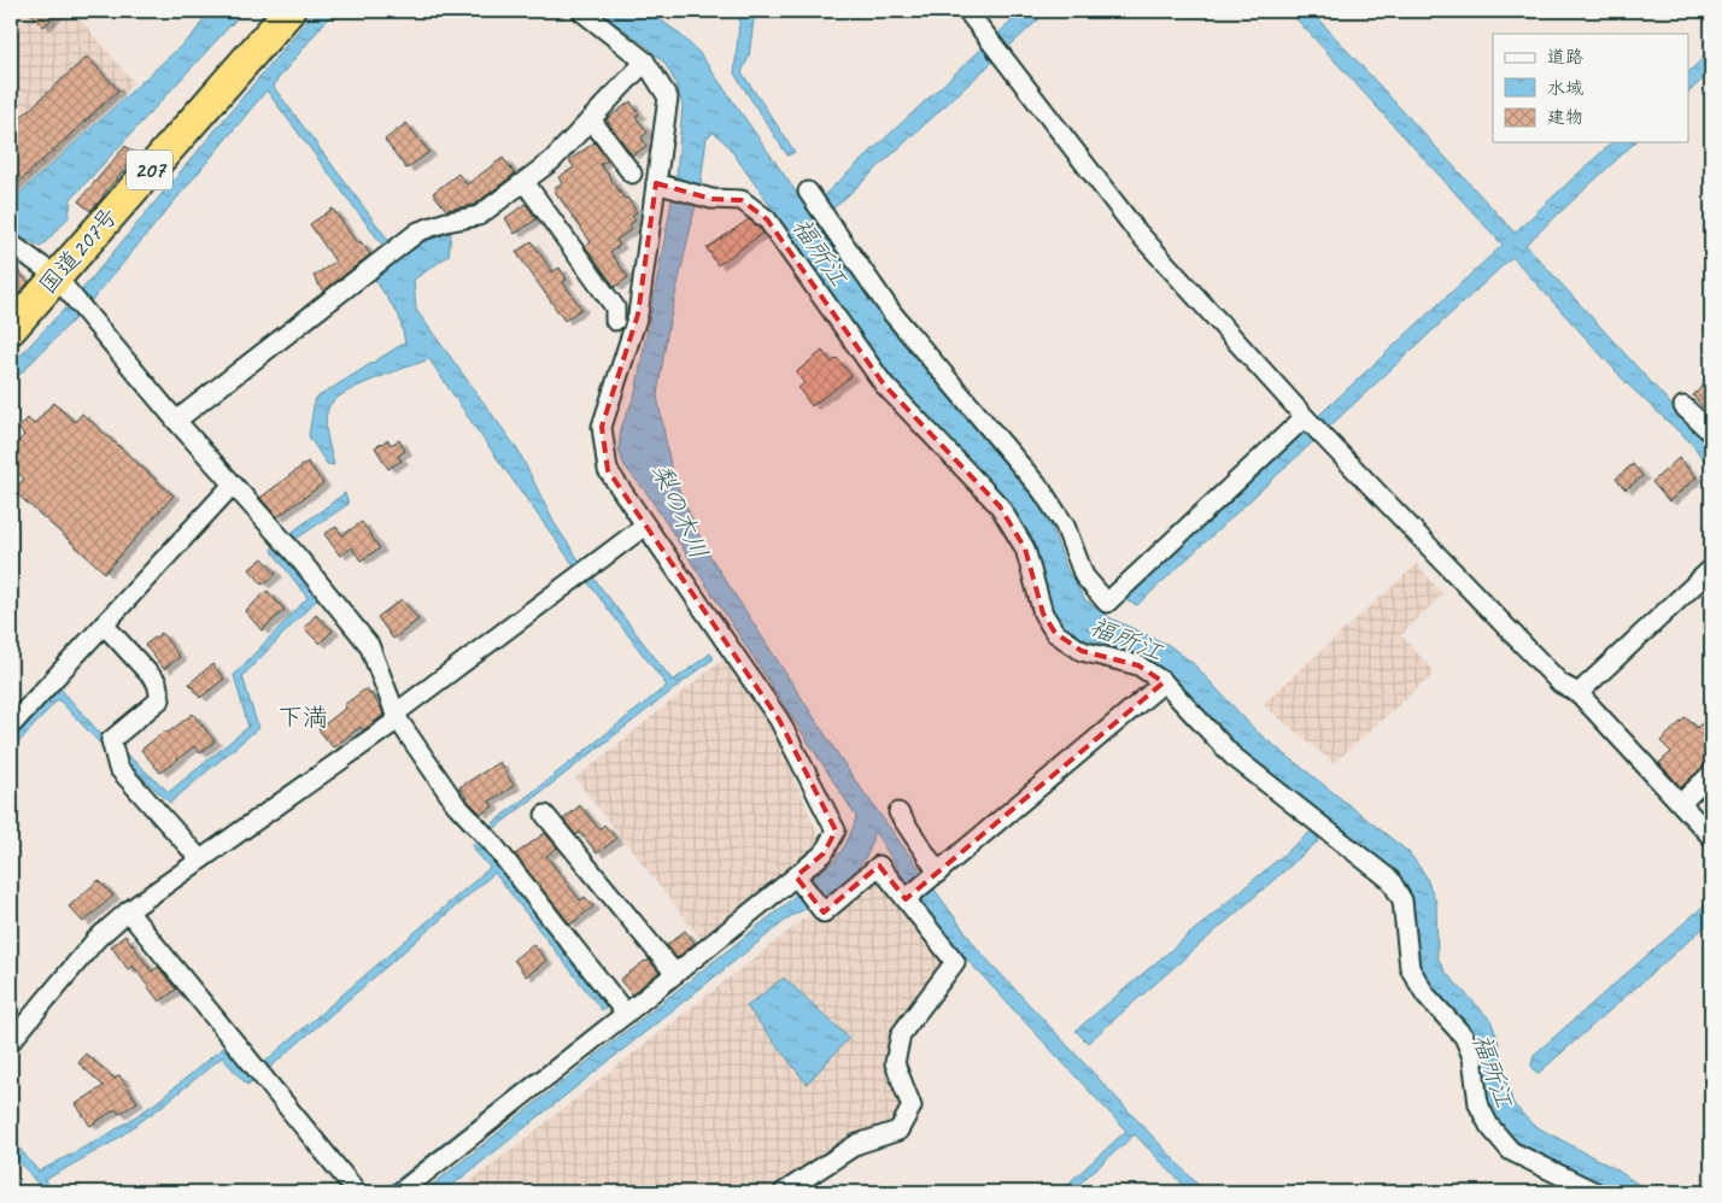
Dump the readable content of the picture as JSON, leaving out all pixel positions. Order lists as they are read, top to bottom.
{
  "streets": {
    "highway": ["207", "国道207号"]
  },
  "districts": ["下満"],
  "water": ["福所江", "梨の木川"],
  "legend": ["道路", "水域", "建物"]
}
